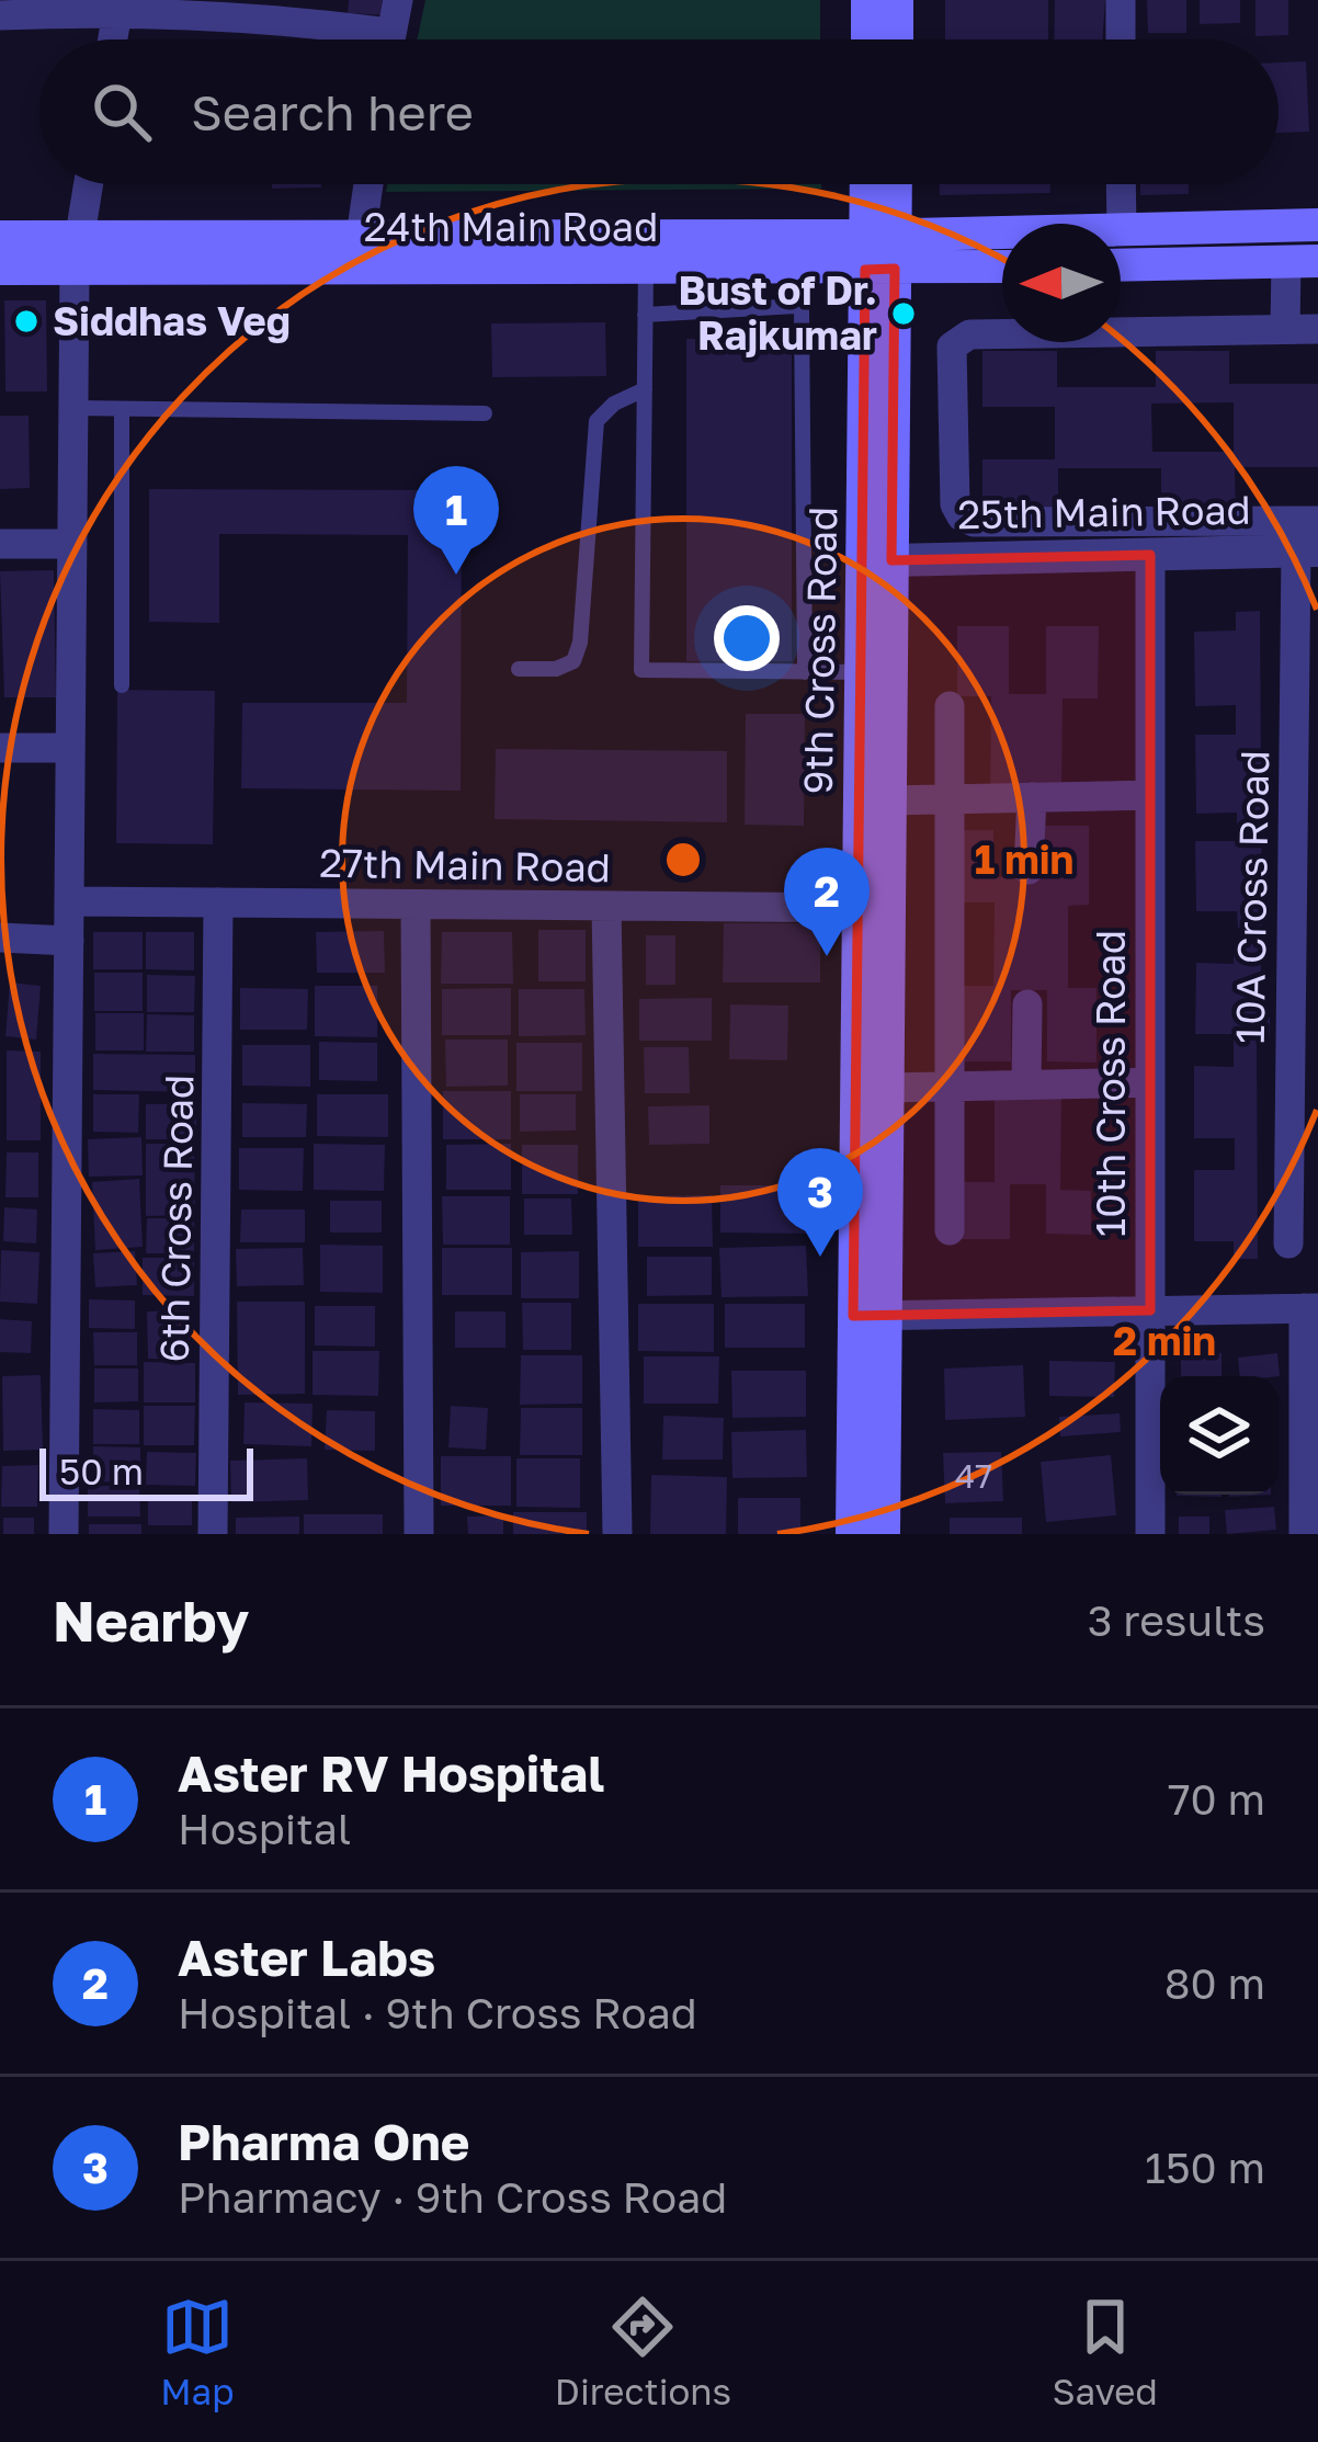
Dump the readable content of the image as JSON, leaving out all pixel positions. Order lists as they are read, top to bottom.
{
  "streets": {
    "main road": ["24th Main Road", "9th Cross Road"],
    "street": [
      "25th Main Road",
      "27th Main Road",
      "10A Cross Road",
      "10th Cross Road",
      "6th Cross Road"
    ]
  },
  "crossings": [
    ["24th Main Road", "9th Cross Road"],
    ["25th Main Road", "9th Cross Road"],
    ["25th Main Road", "10A Cross Road"],
    ["25th Main Road", "10th Cross Road"],
    ["9th Cross Road", "27th Main Road"],
    ["27th Main Road", "6th Cross Road"]
  ],
  "places": ["Bust of Dr. Rajkumar", "Siddhas Veg"],
  "house_numbers": ["47"],
  "scale_bar": "50 m",
  "north": "left",
  "page": {
    "search": "Search here",
    "pins": ["1", "2", "3"],
    "scale": "50 m",
    "heading": ["Nearby", "3 results"],
    "list": [
      {
        "mark": "1",
        "name": "Aster RV Hospital",
        "note": "Hospital",
        "value": "70 m"
      },
      {
        "mark": "2",
        "name": "Aster Labs",
        "note": "Hospital · 9th Cross Road",
        "value": "80 m"
      },
      {
        "mark": "3",
        "name": "Pharma One",
        "note": "Pharmacy · 9th Cross Road",
        "value": "150 m"
      }
    ],
    "nav": ["Map", "Directions", "Saved"]
  },
  "rings": ["1 min", "2 min"]
}
